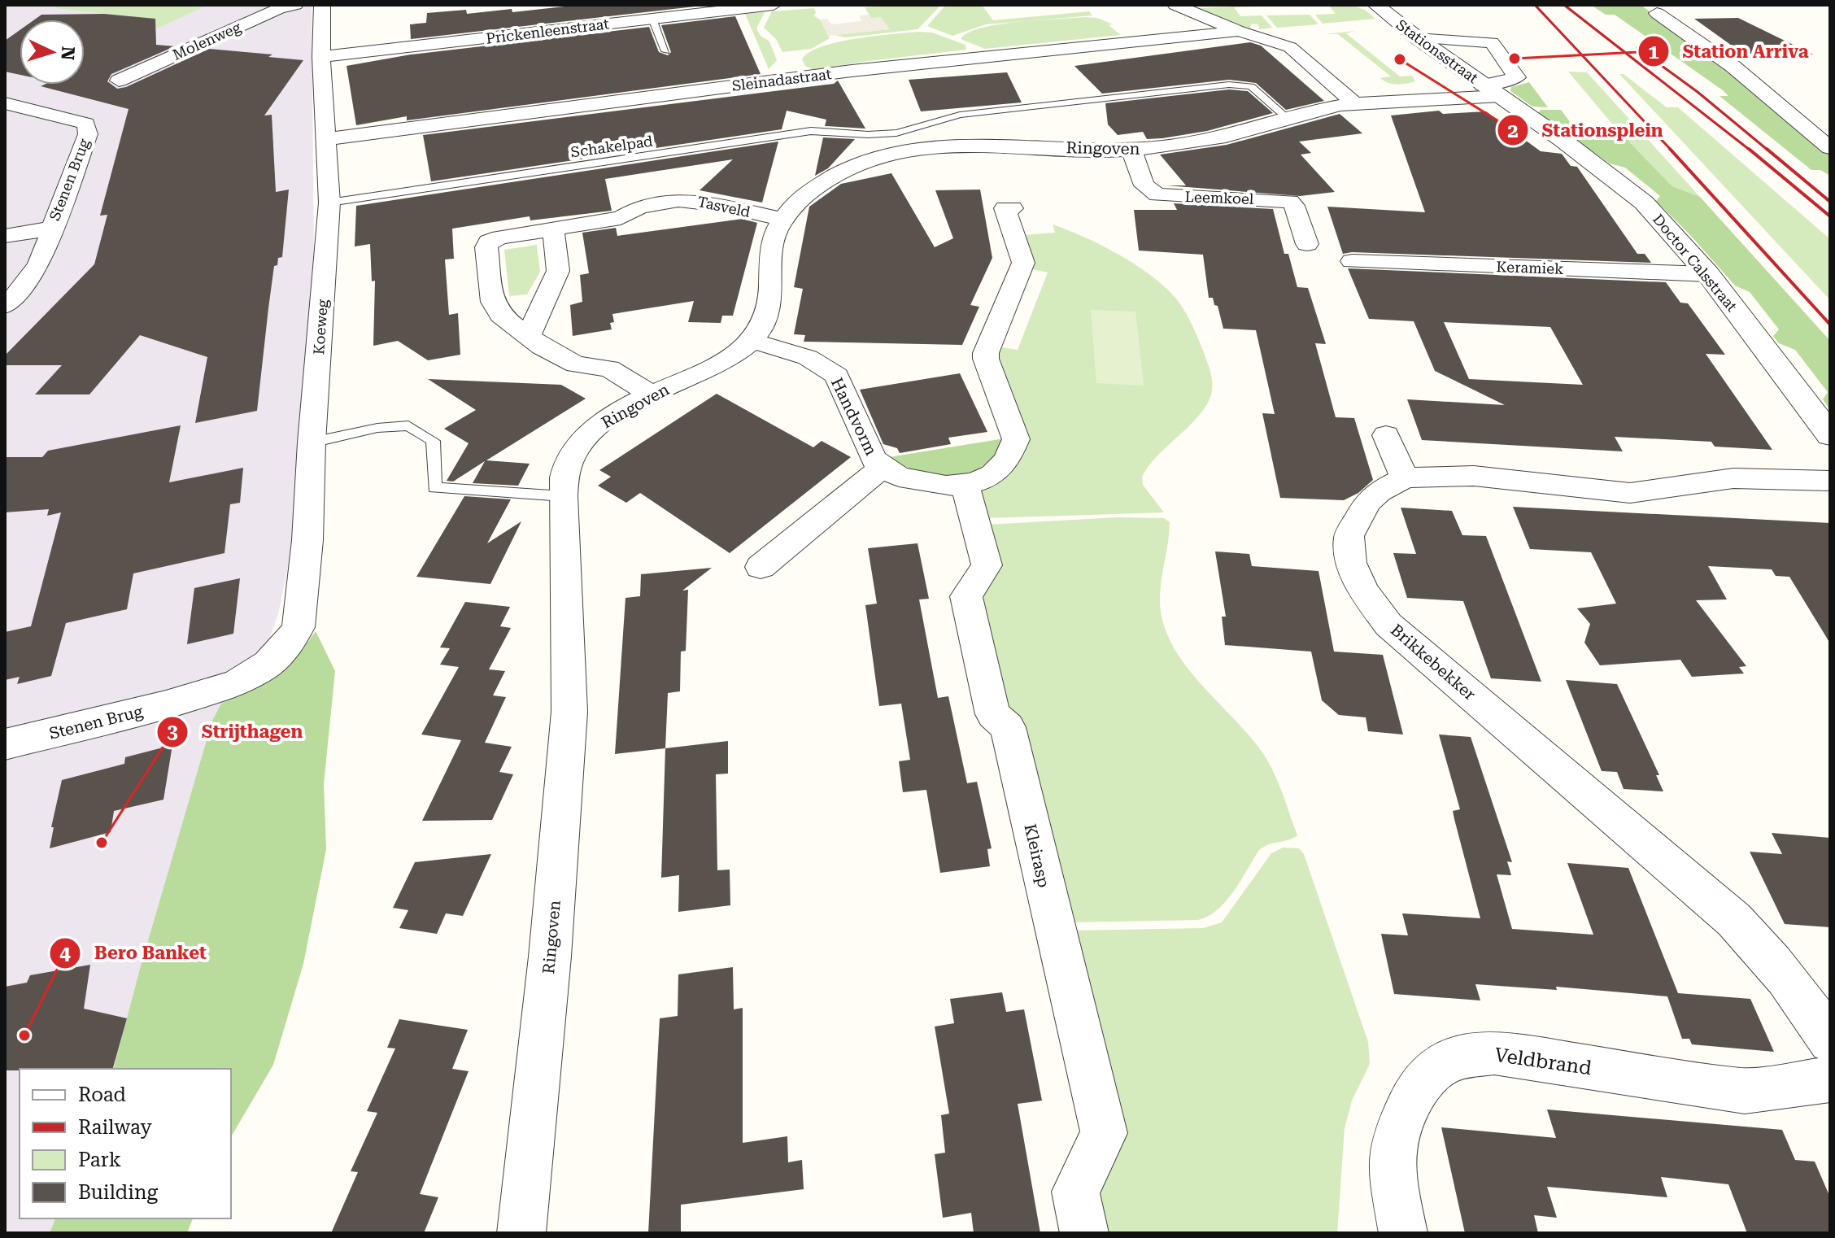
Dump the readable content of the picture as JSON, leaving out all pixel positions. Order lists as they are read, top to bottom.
{
  "streets": {
    "street": [
      "Prickenleenstraat",
      "Molenweg",
      "Stationsstraat",
      "Sleinadastraat",
      "Ringoven",
      "Stenen Brug",
      "Leemkoel",
      "Tasveld",
      "Doctor Calsstraat",
      "Keramiek",
      "Koeweg",
      "Handvorm",
      "Brikkebekker",
      "Kleirasp",
      "Veldbrand"
    ],
    "lane": ["Schakelpad"]
  },
  "crossings": [
    ["Prickenleenstraat", "Koeweg"],
    ["Stationsstraat", "Ringoven"],
    ["Stationsstraat", "Doctor Calsstraat"],
    ["Sleinadastraat", "Koeweg"],
    ["Schakelpad", "Ringoven"],
    ["Schakelpad", "Koeweg"],
    ["Ringoven", "Leemkoel"],
    ["Ringoven", "Tasveld"],
    ["Ringoven", "Doctor Calsstraat"],
    ["Ringoven", "Handvorm"],
    ["Stenen Brug", "Koeweg"],
    ["Doctor Calsstraat", "Keramiek"],
    ["Handvorm", "Kleirasp"]
  ],
  "places": [
    "Station Arriva",
    "Stationsplein",
    "Strijthagen",
    "Bero Banket"
  ],
  "legend": [
    "Road",
    "Railway",
    "Park",
    "Building"
  ],
  "north": "right"
}
